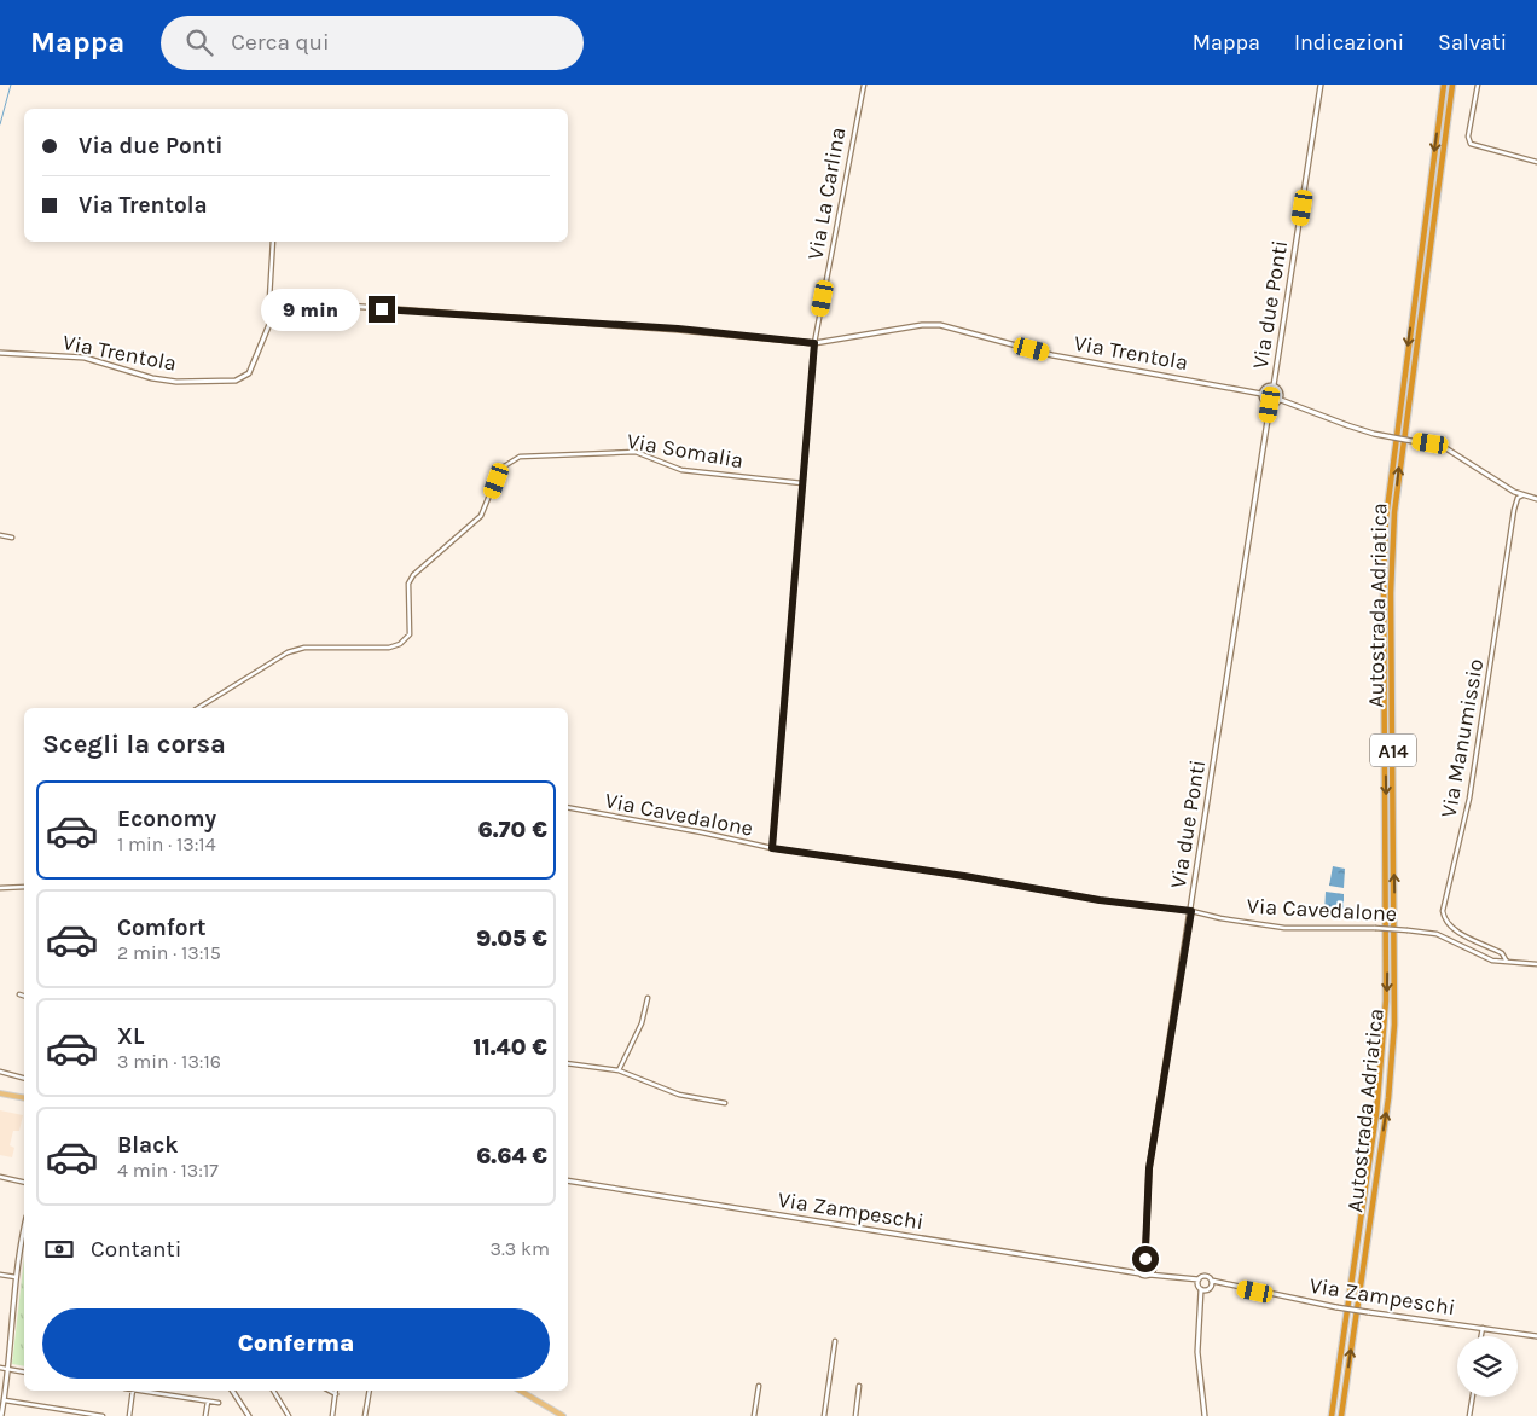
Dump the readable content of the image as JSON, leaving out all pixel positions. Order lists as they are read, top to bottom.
{
  "streets": {
    "highway": ["Autostrada Adriatica", "A14"],
    "street": [
      "Via La Carlina",
      "Via due Ponti",
      "Via Trentola",
      "Via Somalia",
      "Via Manumissio",
      "Via Cavedalone",
      "Via Zampeschi"
    ]
  },
  "crossings": [
    ["Via La Carlina", "Via Trentola"],
    ["Via La Carlina", "Via Somalia"],
    ["Via La Carlina", "Via Cavedalone"],
    ["Via due Ponti", "Via Trentola"],
    ["Via due Ponti", "Via Cavedalone"],
    ["Via due Ponti", "Via Zampeschi"],
    ["Via Manumissio", "Via Cavedalone"]
  ],
  "page": {
    "header": "Mappa",
    "search": "Cerca qui",
    "nav": ["Mappa", "Indicazioni", "Salvati"],
    "banner": ["Via due Ponti", "Via Trentola"],
    "bubble": "9 min",
    "heading": "Scegli la corsa",
    "list": [
      {
        "name": "Economy",
        "note": "1 min · 13:14",
        "value": "6.70 €"
      },
      {
        "name": "Comfort",
        "note": "2 min · 13:15",
        "value": "9.05 €"
      },
      {
        "name": "XL",
        "note": "3 min · 13:16",
        "value": "11.40 €"
      },
      {
        "name": "Black",
        "note": "4 min · 13:17",
        "value": "6.64 €"
      }
    ],
    "pay": ["Contanti", "3.3 km"],
    "buttons": "Conferma"
  }
}
